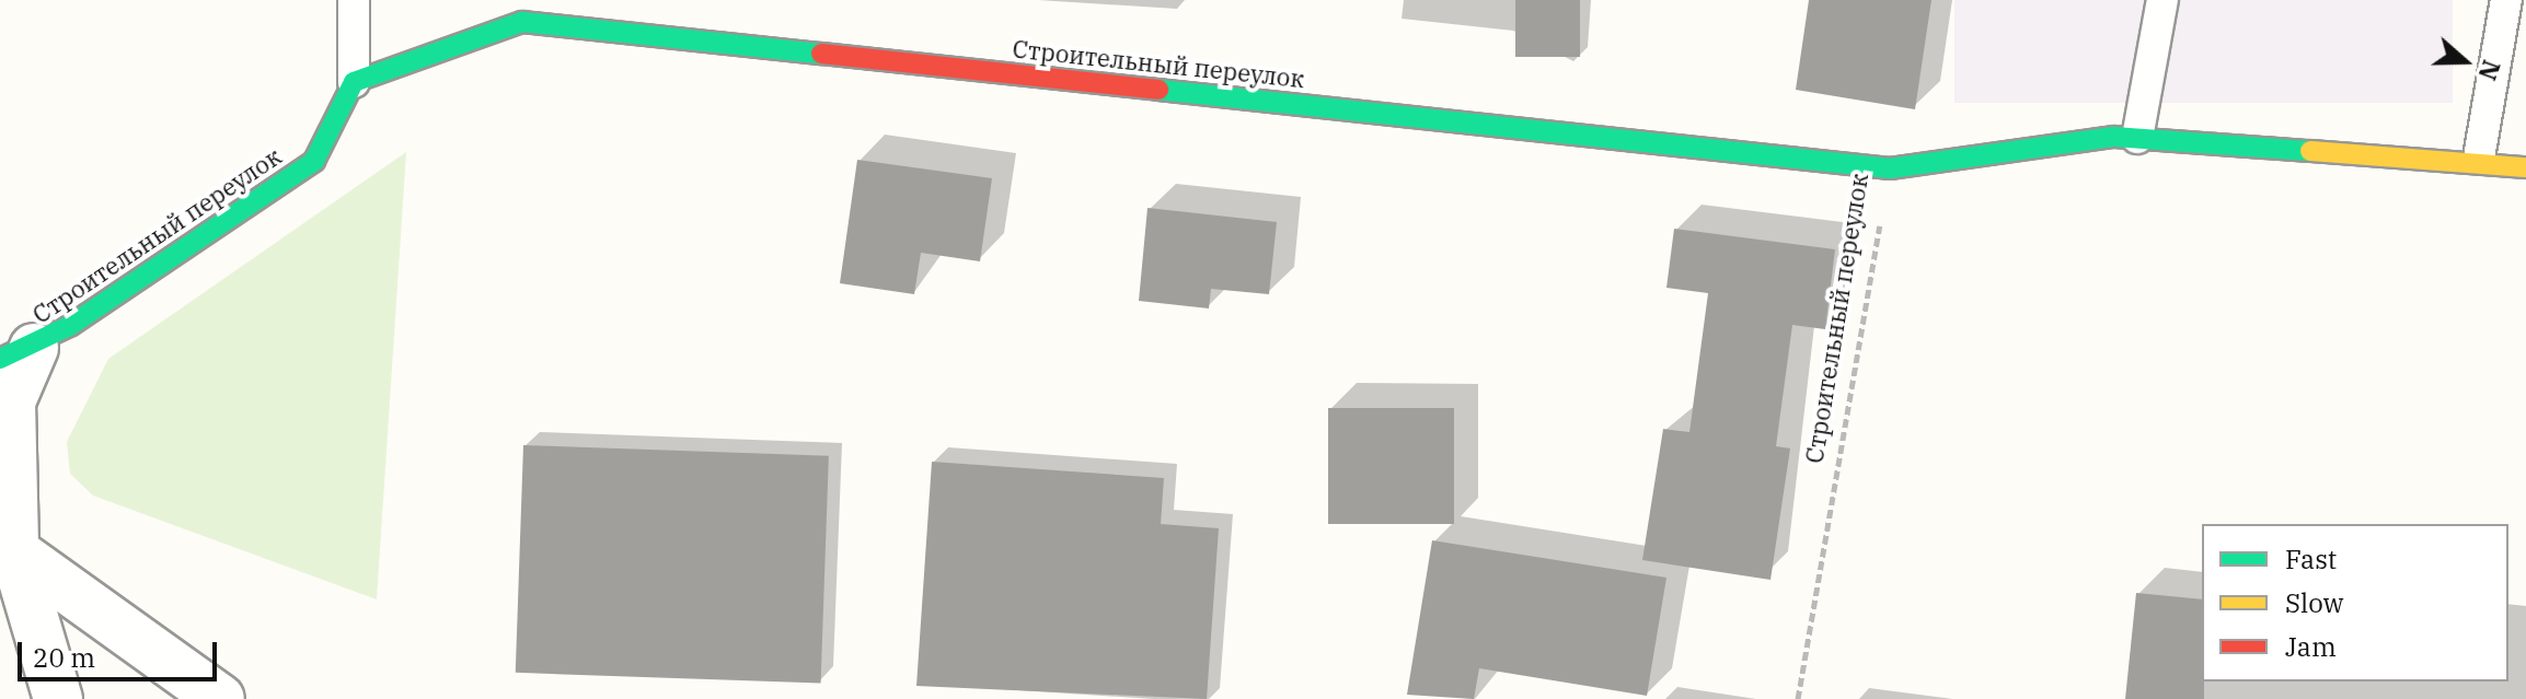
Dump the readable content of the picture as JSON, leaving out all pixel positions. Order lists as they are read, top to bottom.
{
  "streets": {
    "street": ["Строительный переулок"]
  },
  "legend": ["Fast", "Slow", "Jam"],
  "scale_bar": "20 m",
  "north": "right"
}
